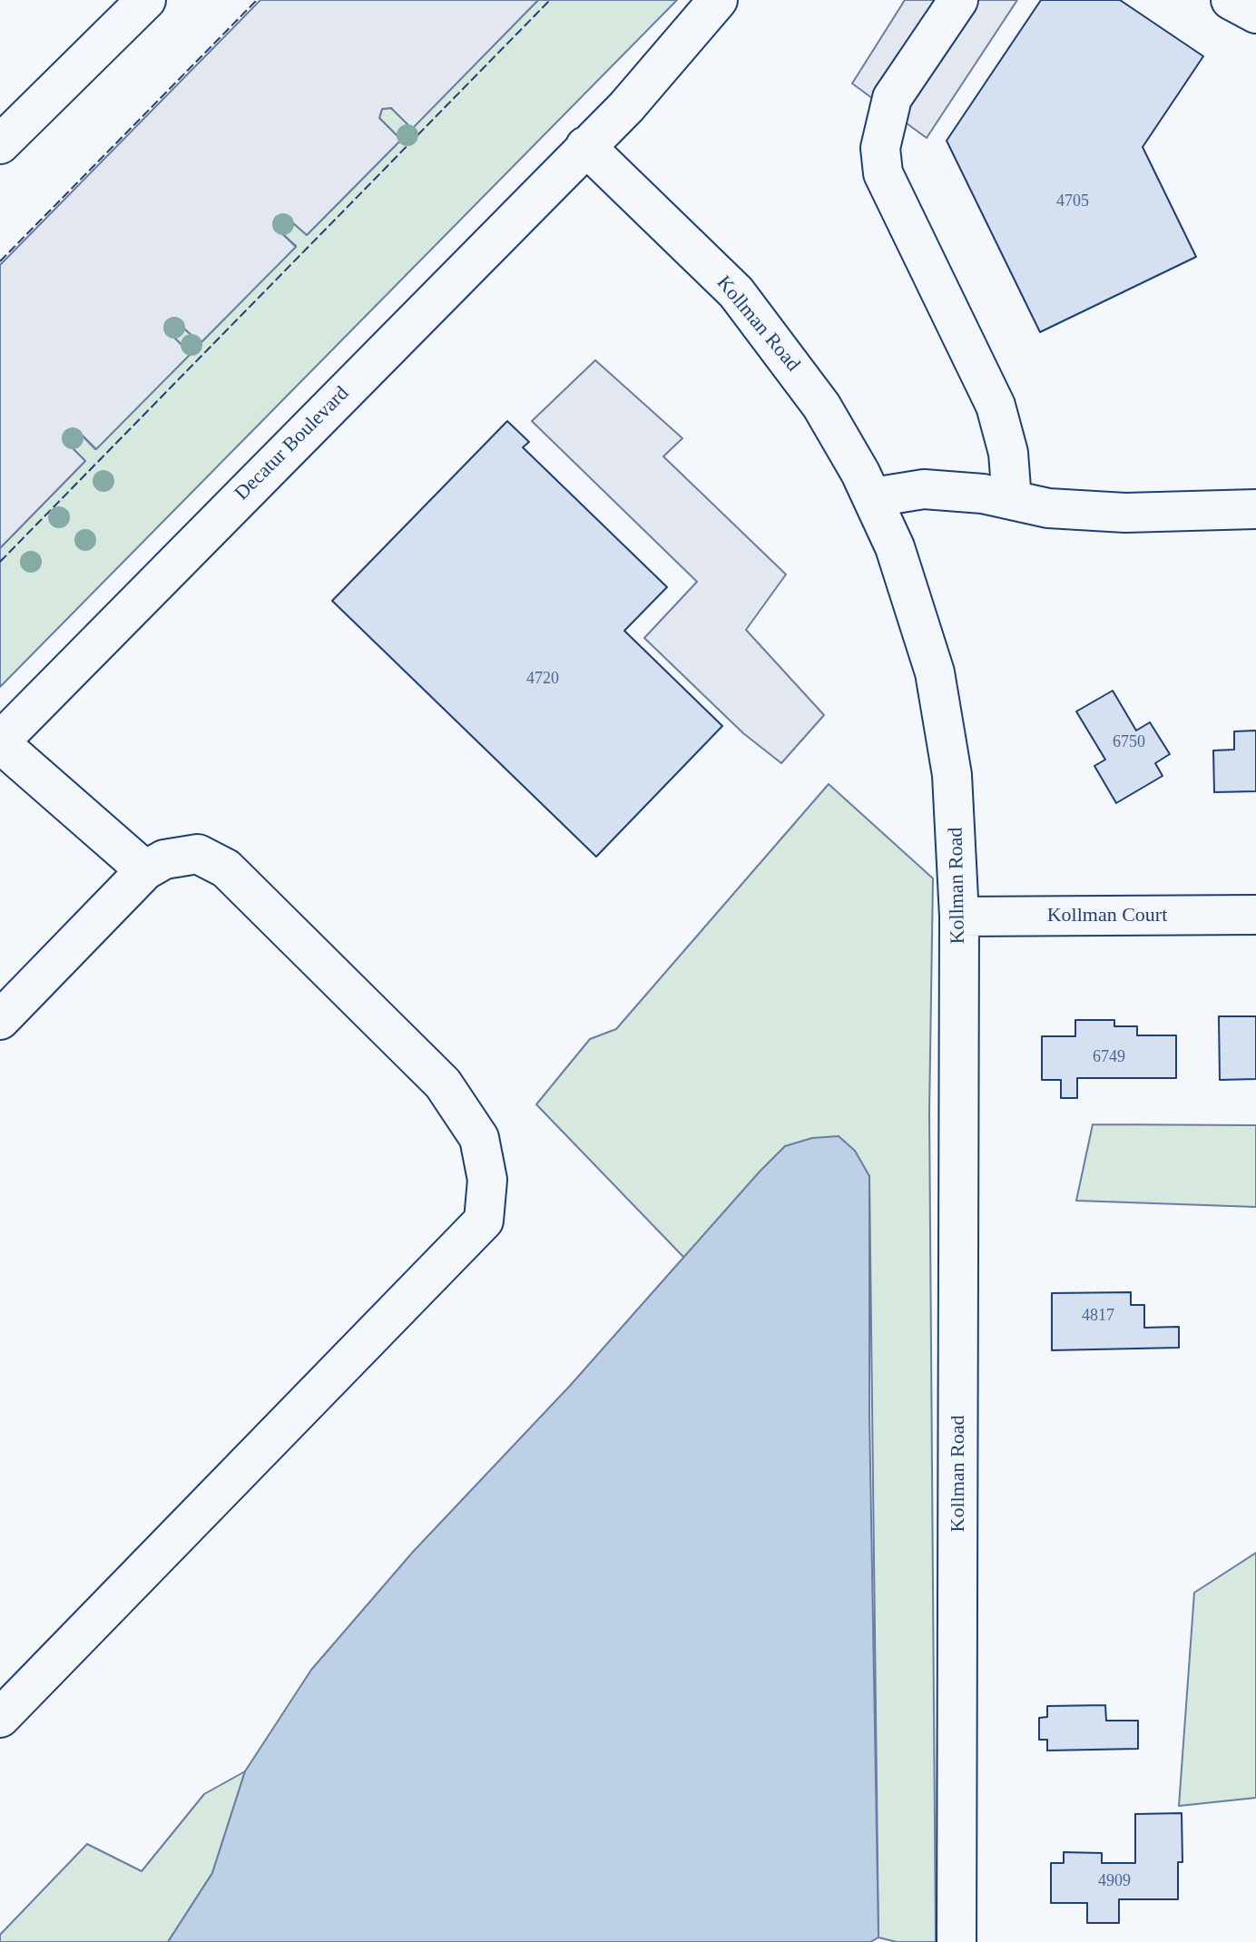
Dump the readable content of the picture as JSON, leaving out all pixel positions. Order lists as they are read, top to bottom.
{
  "streets": {
    "street": ["Kollman Road", "Decatur Boulevard", "Kollman Court"]
  },
  "crossings": [
    ["Kollman Road", "Decatur Boulevard"],
    ["Kollman Road", "Kollman Court"]
  ],
  "house_numbers": [
    "4705",
    "4720",
    "6750",
    "6749",
    "4817",
    "4909"
  ]
}
